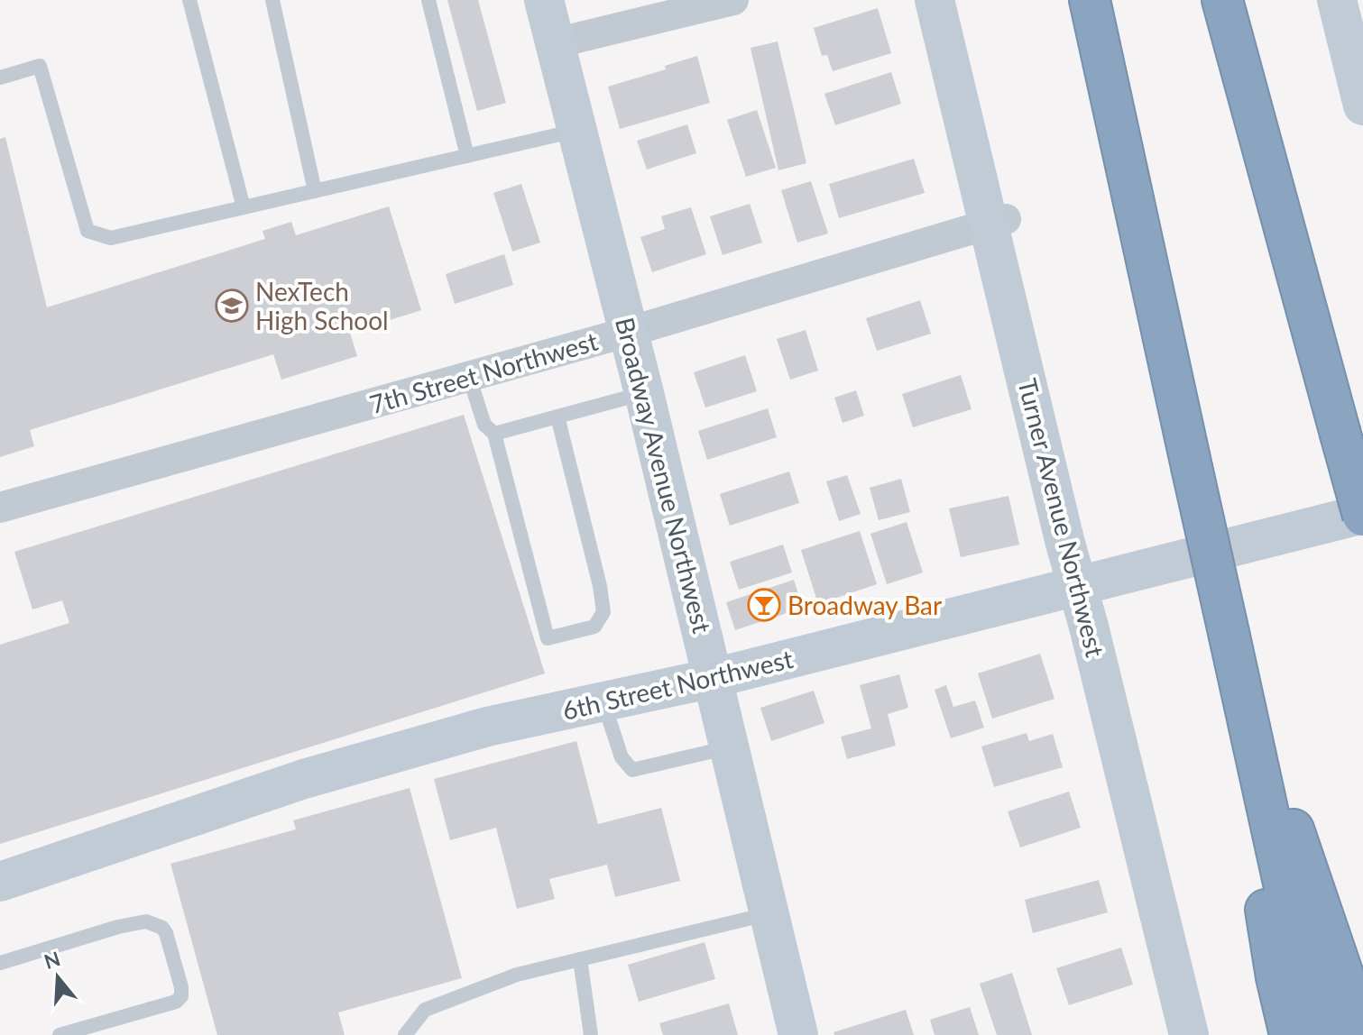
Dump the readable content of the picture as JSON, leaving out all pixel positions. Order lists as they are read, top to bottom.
{
  "streets": {
    "street": [
      "7th Street Northwest",
      "Broadway Avenue Northwest",
      "Turner Avenue Northwest",
      "6th Street Northwest"
    ]
  },
  "crossings": [
    ["7th Street Northwest", "Broadway Avenue Northwest"],
    ["7th Street Northwest", "Turner Avenue Northwest"],
    ["Broadway Avenue Northwest", "6th Street Northwest"],
    ["Turner Avenue Northwest", "6th Street Northwest"]
  ],
  "places": {
    "school or university": ["NexTech High School"],
    "bar": ["Broadway Bar"]
  },
  "north": "top"
}
